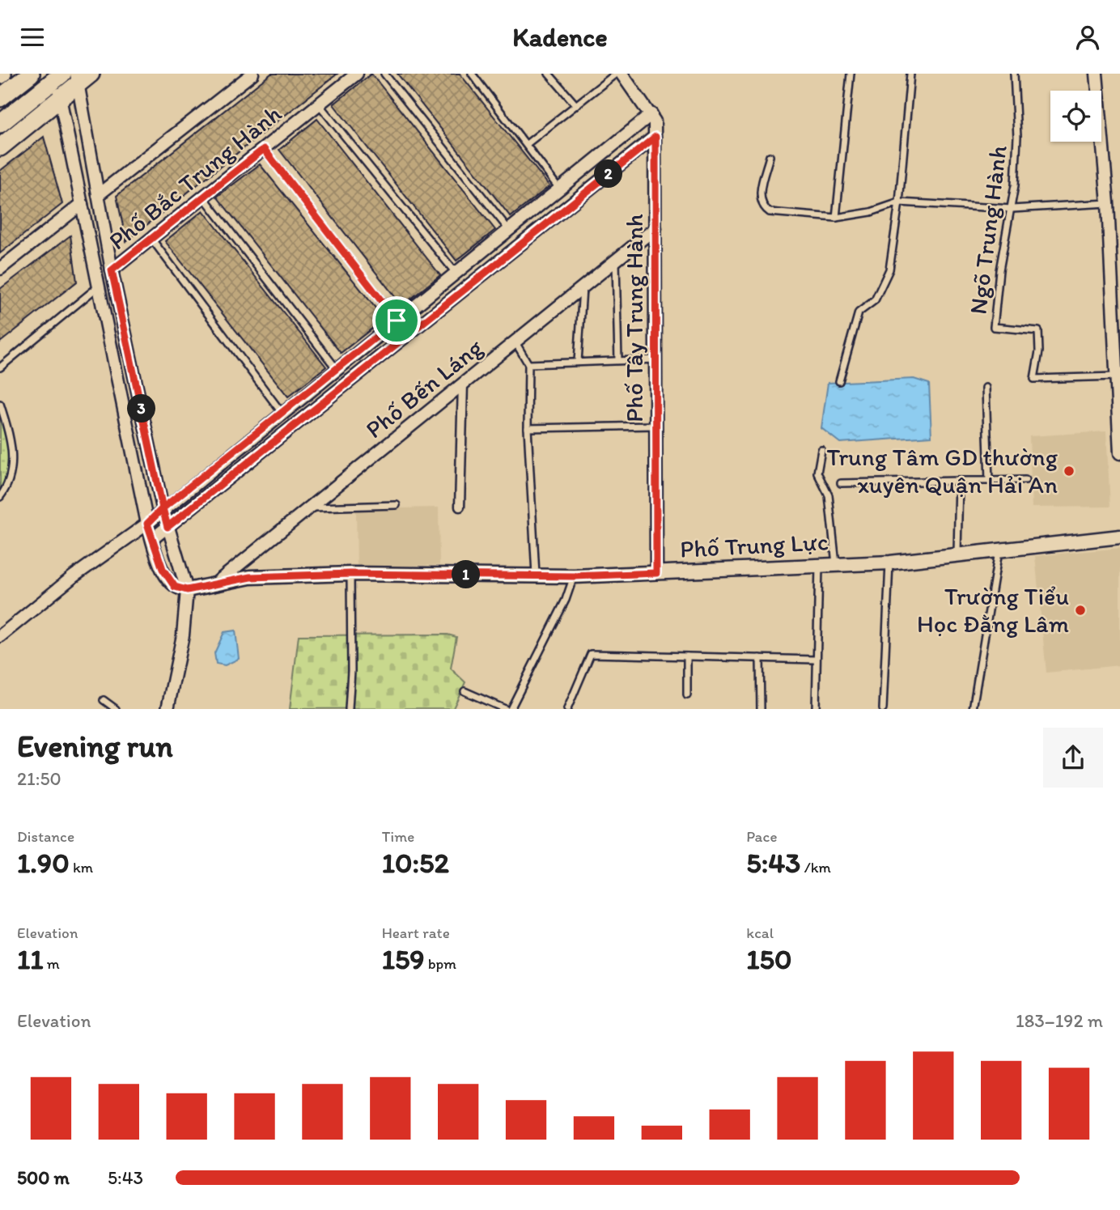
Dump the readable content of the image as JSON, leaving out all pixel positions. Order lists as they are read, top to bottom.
{
  "streets": {
    "street": [
      "Phố Bắc Trung Hành",
      "Phố Tây Trung Hành",
      "Phố Bến Láng",
      "Phố Trung Lực"
    ],
    "lane": ["Ngõ Trung Hành"]
  },
  "crossings": [
    ["Phố Tây Trung Hành", "Phố Bến Láng"],
    ["Phố Tây Trung Hành", "Phố Trung Lực"],
    ["Phố Bến Láng", "Phố Trung Lực"]
  ],
  "places": ["Trung Tâm GD thường xuyên Quận Hải An", "Trường Tiểu Học Đằng Lâm"],
  "page": {
    "header": "Kadence",
    "pins": ["2", "3", "1"],
    "heading": ["Evening run", "21:50"],
    "stats": [
      ["Distance", "1.90 km"],
      ["Time", "10:52"],
      ["Pace", "5:43 /km"],
      ["Elevation", "11 m"],
      ["Heart rate", "159 bpm"],
      ["kcal", "150"]
    ],
    "chart": ["Elevation", "183–192 m"],
    "list": [
      {
        "name": "500 m",
        "note": "5:43"
      }
    ]
  }
}
